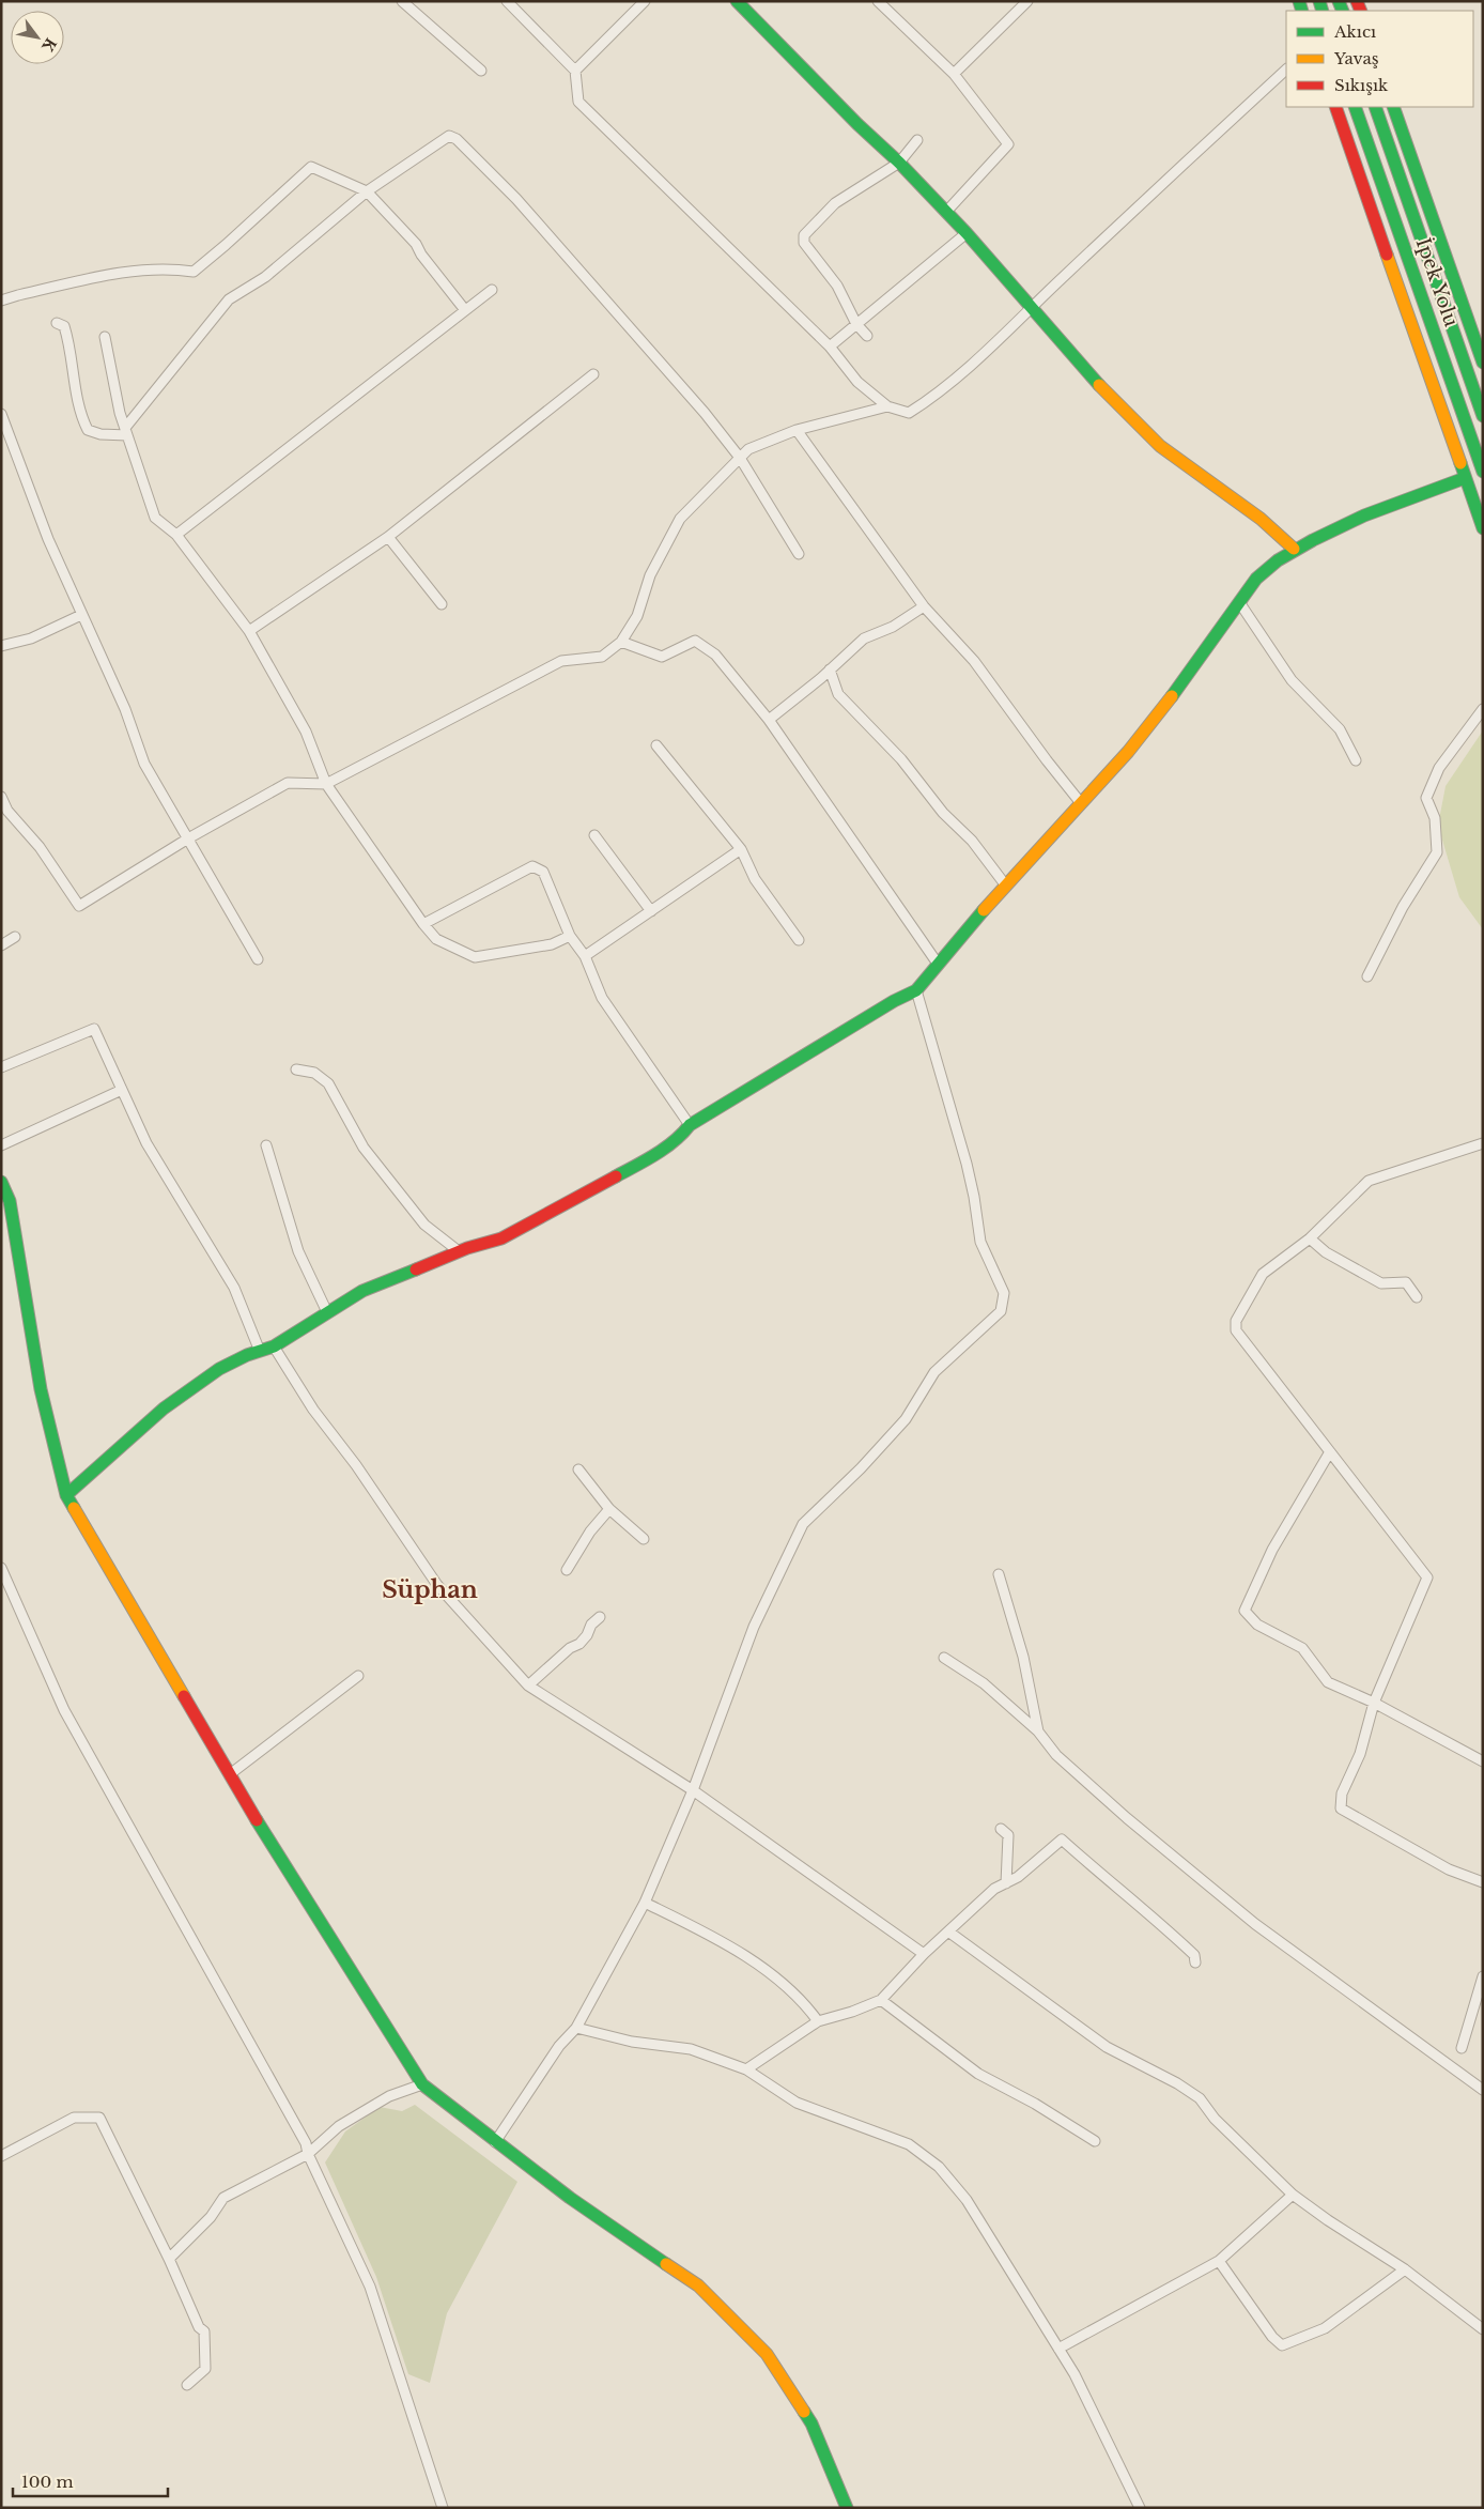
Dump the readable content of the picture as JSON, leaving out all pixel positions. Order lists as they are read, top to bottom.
{
  "streets": {
    "main road": ["İpek Yolu"]
  },
  "districts": ["Süphan"],
  "legend": ["Akıcı", "Yavaş", "Sıkışık"],
  "scale_bar": "100 m",
  "north": "bottom right"
}
